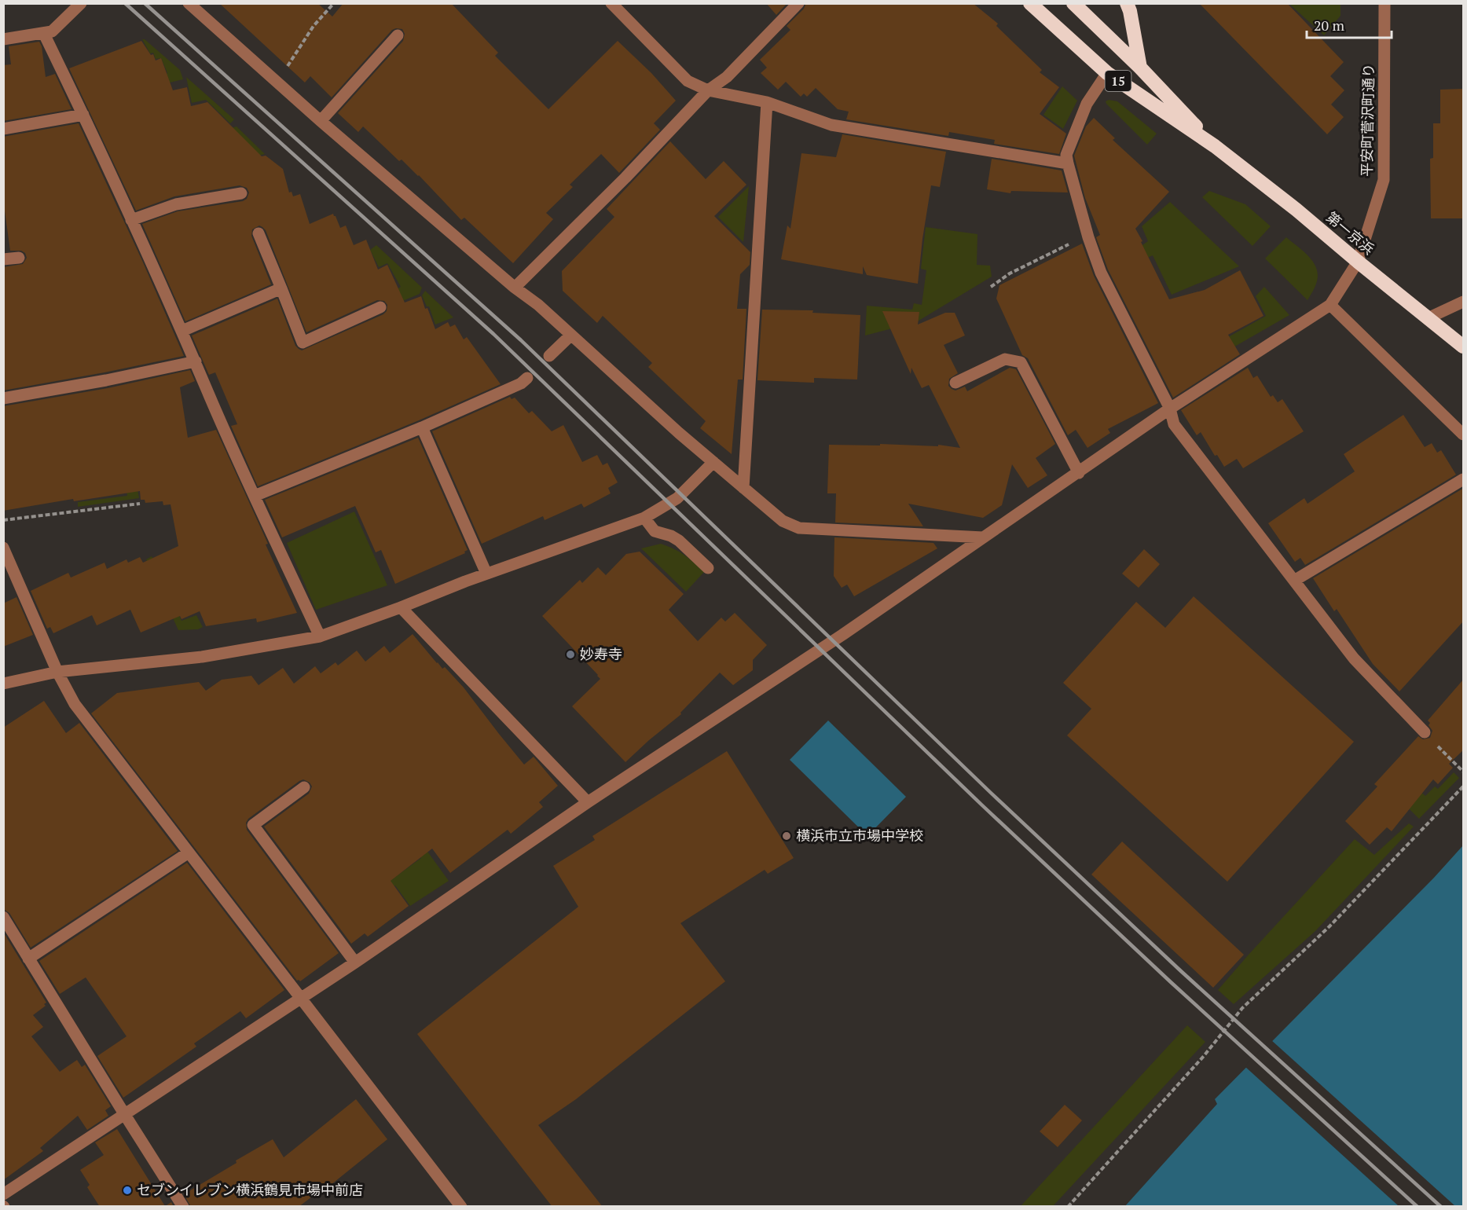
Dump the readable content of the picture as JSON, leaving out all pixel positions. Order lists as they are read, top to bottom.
{
  "streets": {
    "highway": ["15", "第一京浜"],
    "street": ["平安町菅沢町通り"]
  },
  "crossings": [
    ["15", "第一京浜"],
    ["平安町菅沢町通り", "第一京浜"]
  ],
  "places": ["妙寿寺", "横浜市立市場中学校", "セブンイレブン横浜鶴見市場中前店"],
  "scale_bar": "20 m"
}
